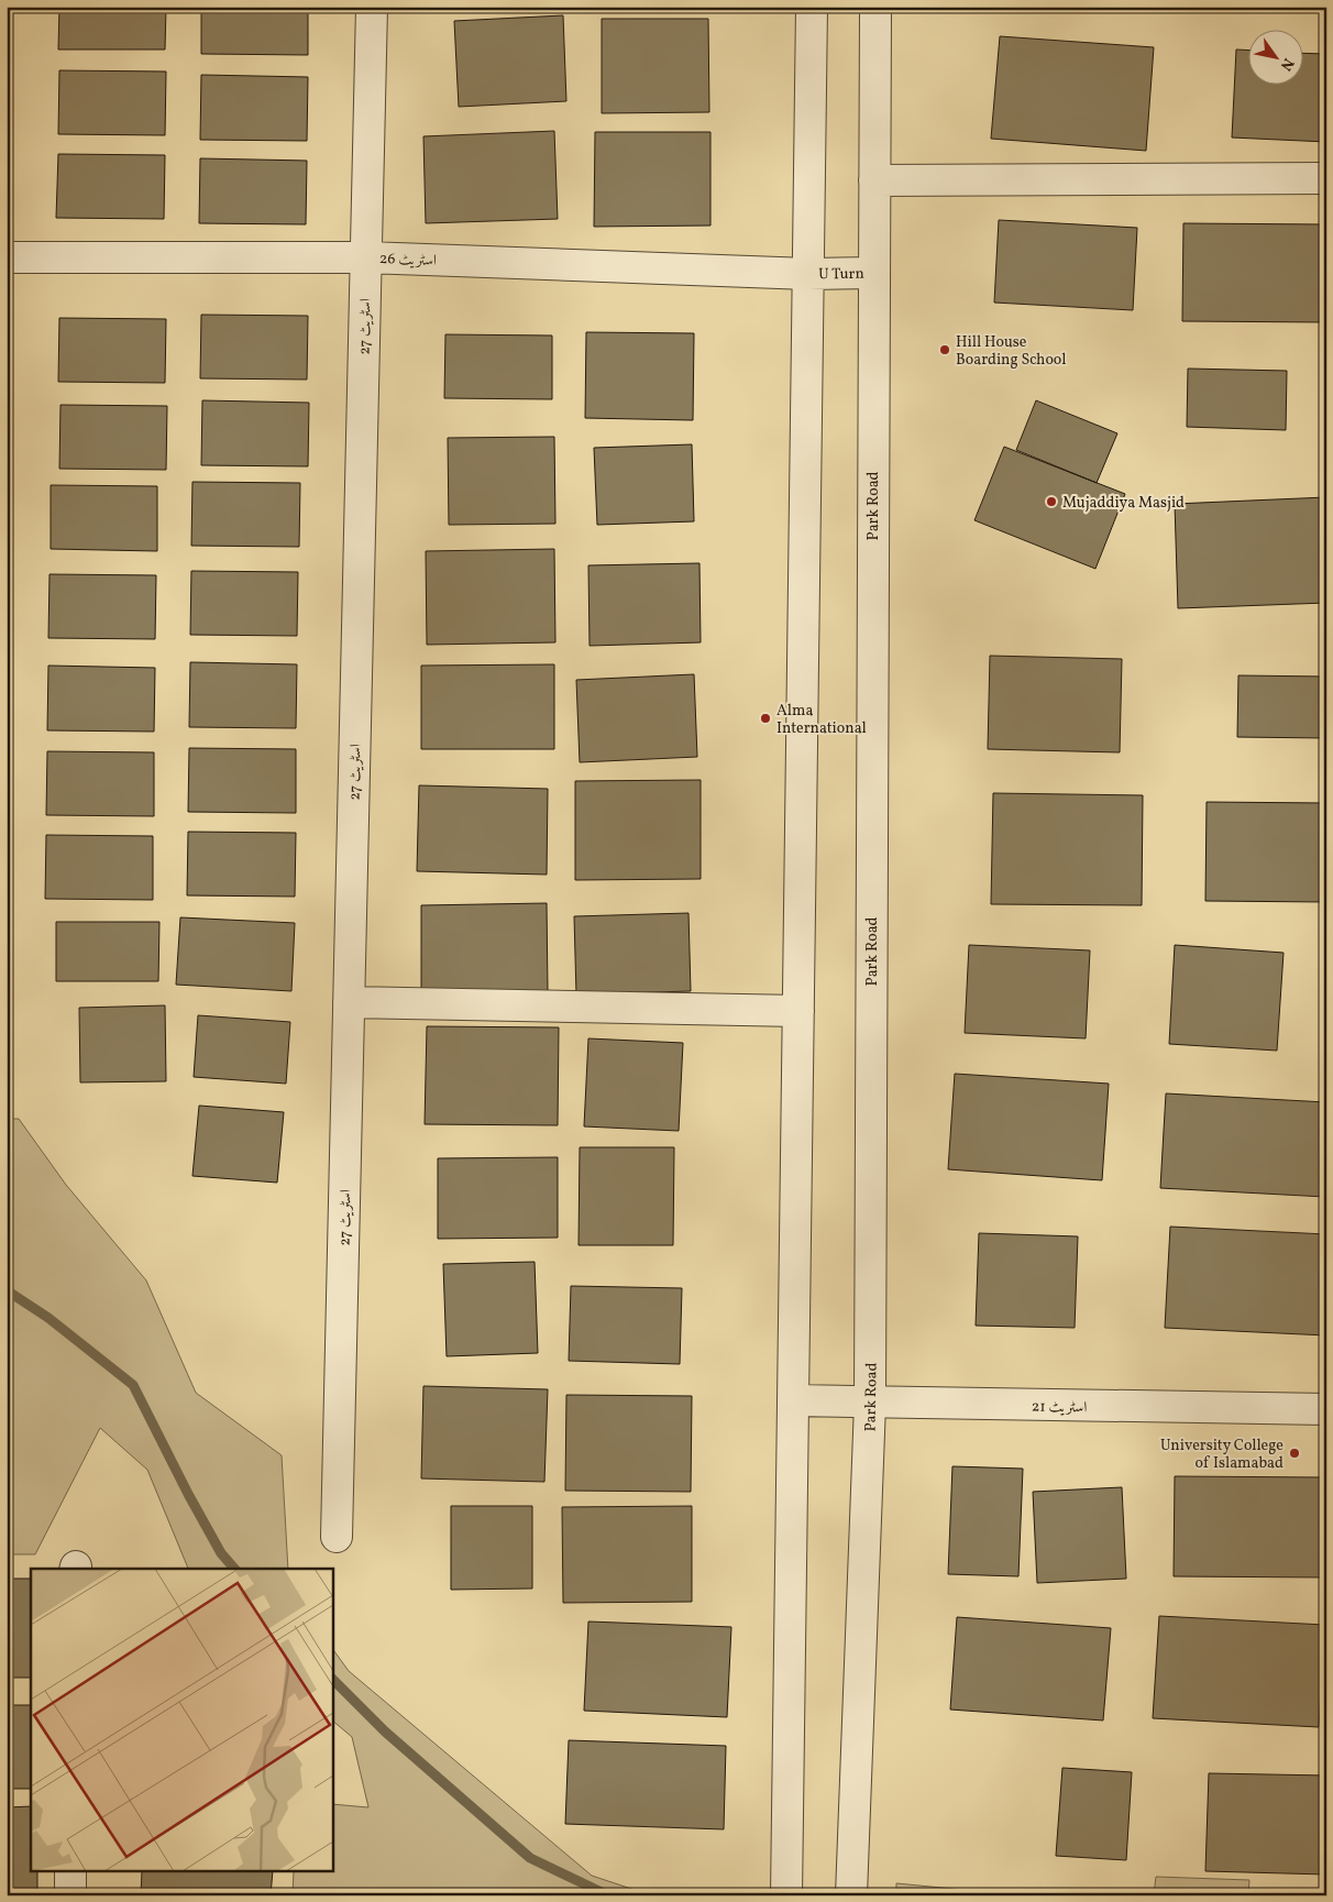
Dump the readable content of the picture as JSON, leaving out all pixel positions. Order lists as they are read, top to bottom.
{
  "streets": {
    "street": [
      "اسٹریٹ 26",
      "U Turn",
      "اسٹریٹ 27",
      "Park Road",
      "اسٹریٹ 21"
    ]
  },
  "crossings": [
    ["اسٹریٹ 26", "U Turn"],
    ["اسٹریٹ 26", "اسٹریٹ 27"],
    ["U Turn", "Park Road"],
    ["Park Road", "اسٹریٹ 21"]
  ],
  "places": [
    "Hill House Boarding School",
    "Mujaddiya Masjid",
    "Alma International",
    "University College of Islamabad"
  ],
  "north": "bottom right"
}
